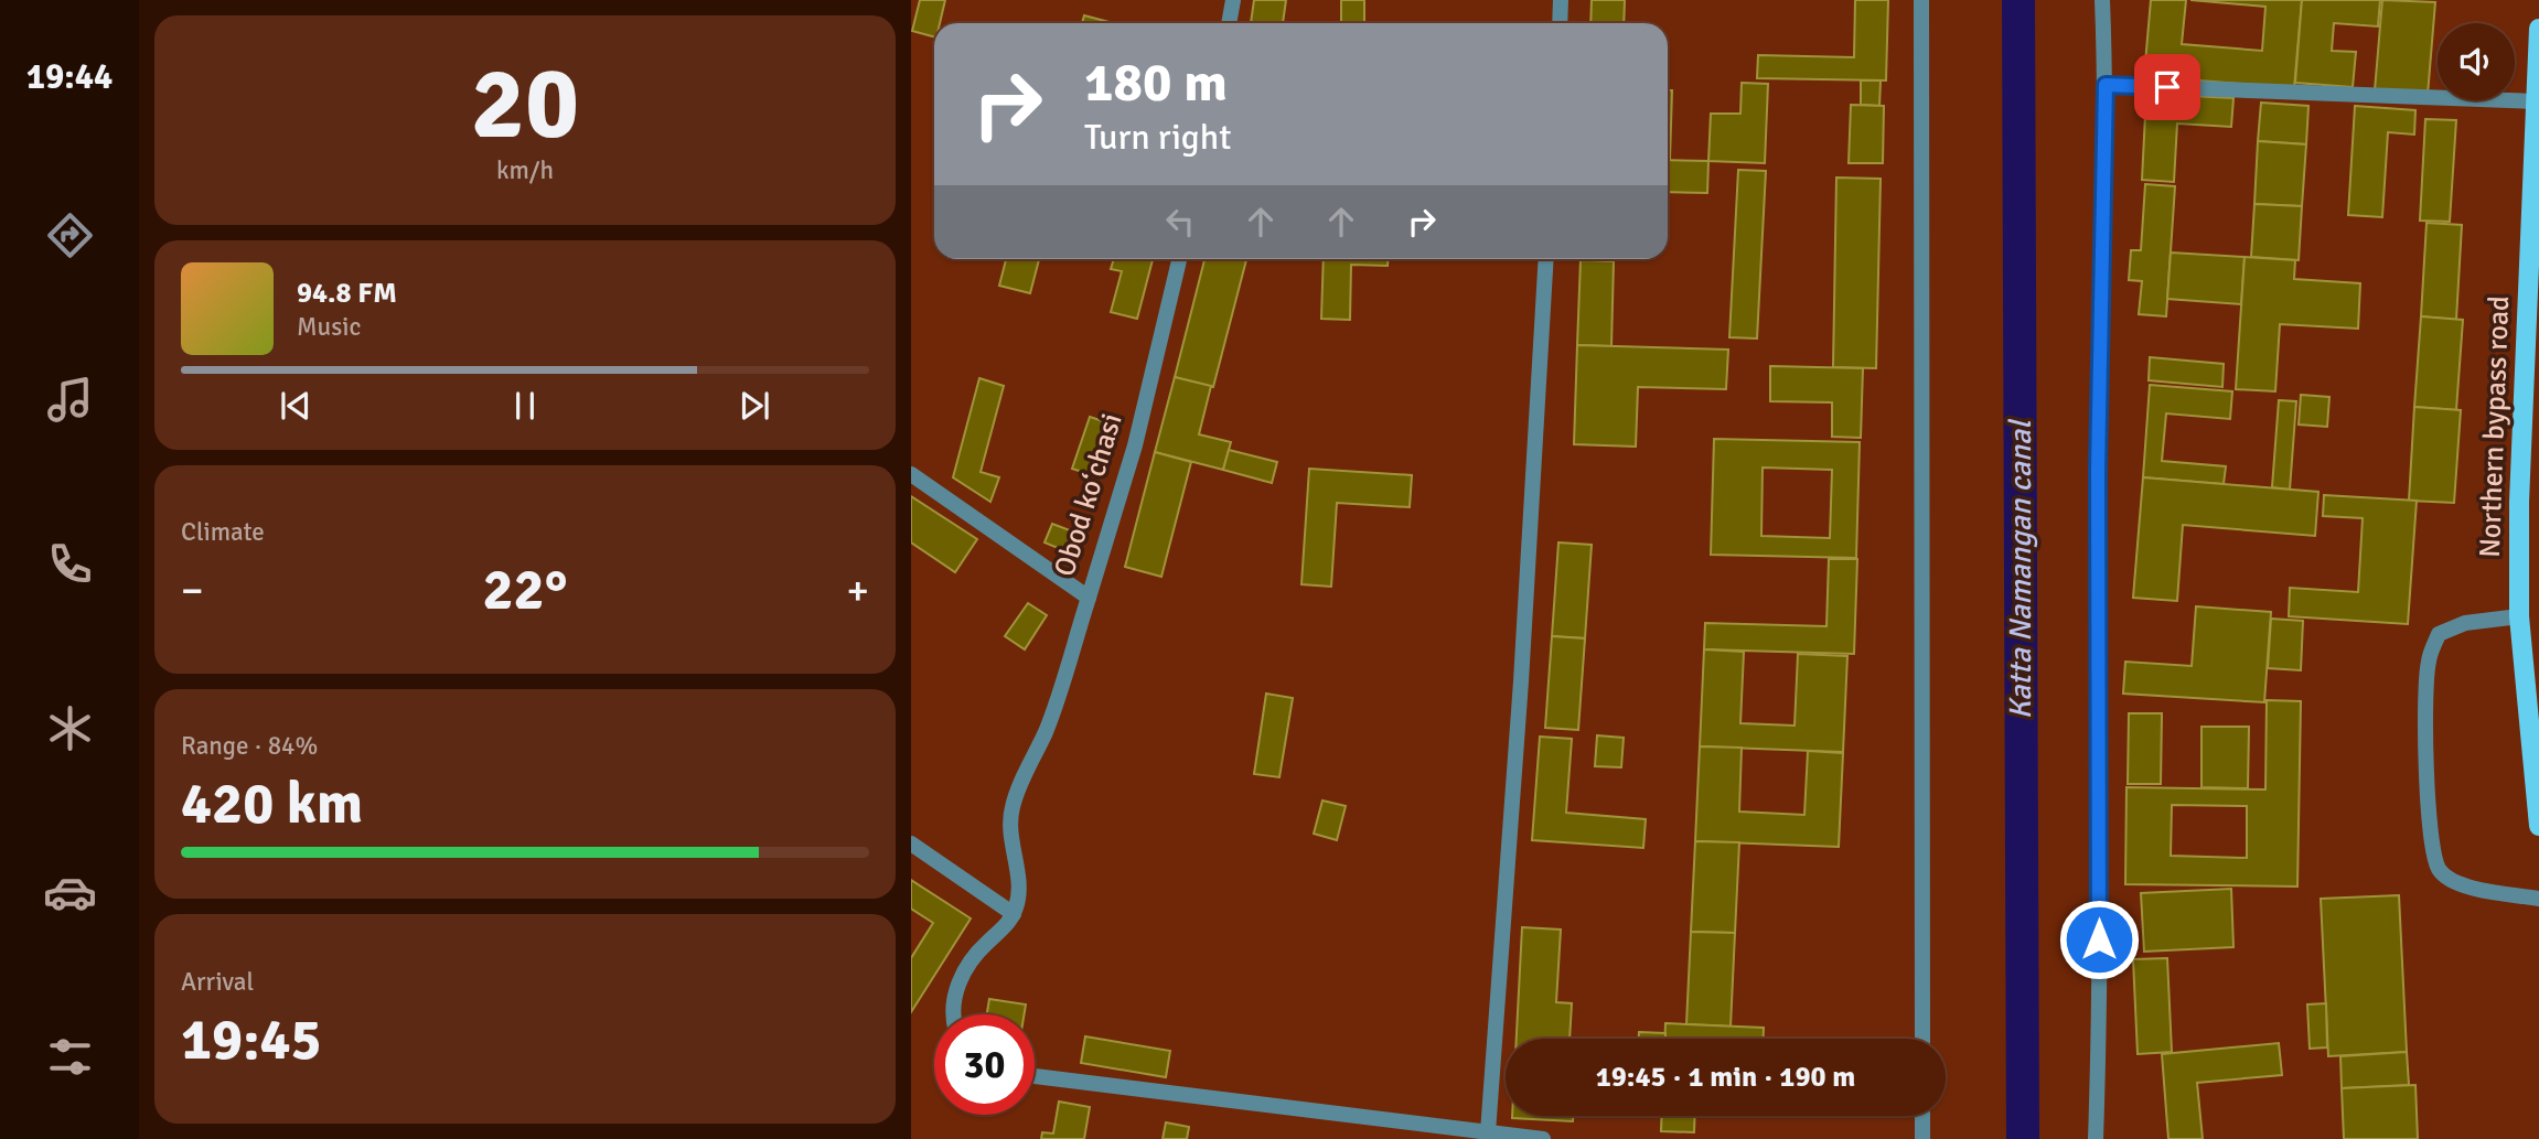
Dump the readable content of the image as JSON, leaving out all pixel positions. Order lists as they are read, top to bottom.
{
  "streets": {
    "main road": ["Northern bypass road"],
    "street": ["Obod koʻchasi"]
  },
  "water": ["Katta Namangan canal"],
  "page": {
    "tabs": "19:44",
    "tile": [
      ["20", "km/h"],
      "Climate",
      ["Range · 84%", "420 km"],
      ["Arrival", "19:45"]
    ],
    "turn": ["180 m", "Turn right"],
    "song": ["94.8 FM", "Music"],
    "heat": ["−", "22°", "+"],
    "limit": "30",
    "trip": "19:45 · 1 min · 190 m"
  }
}
